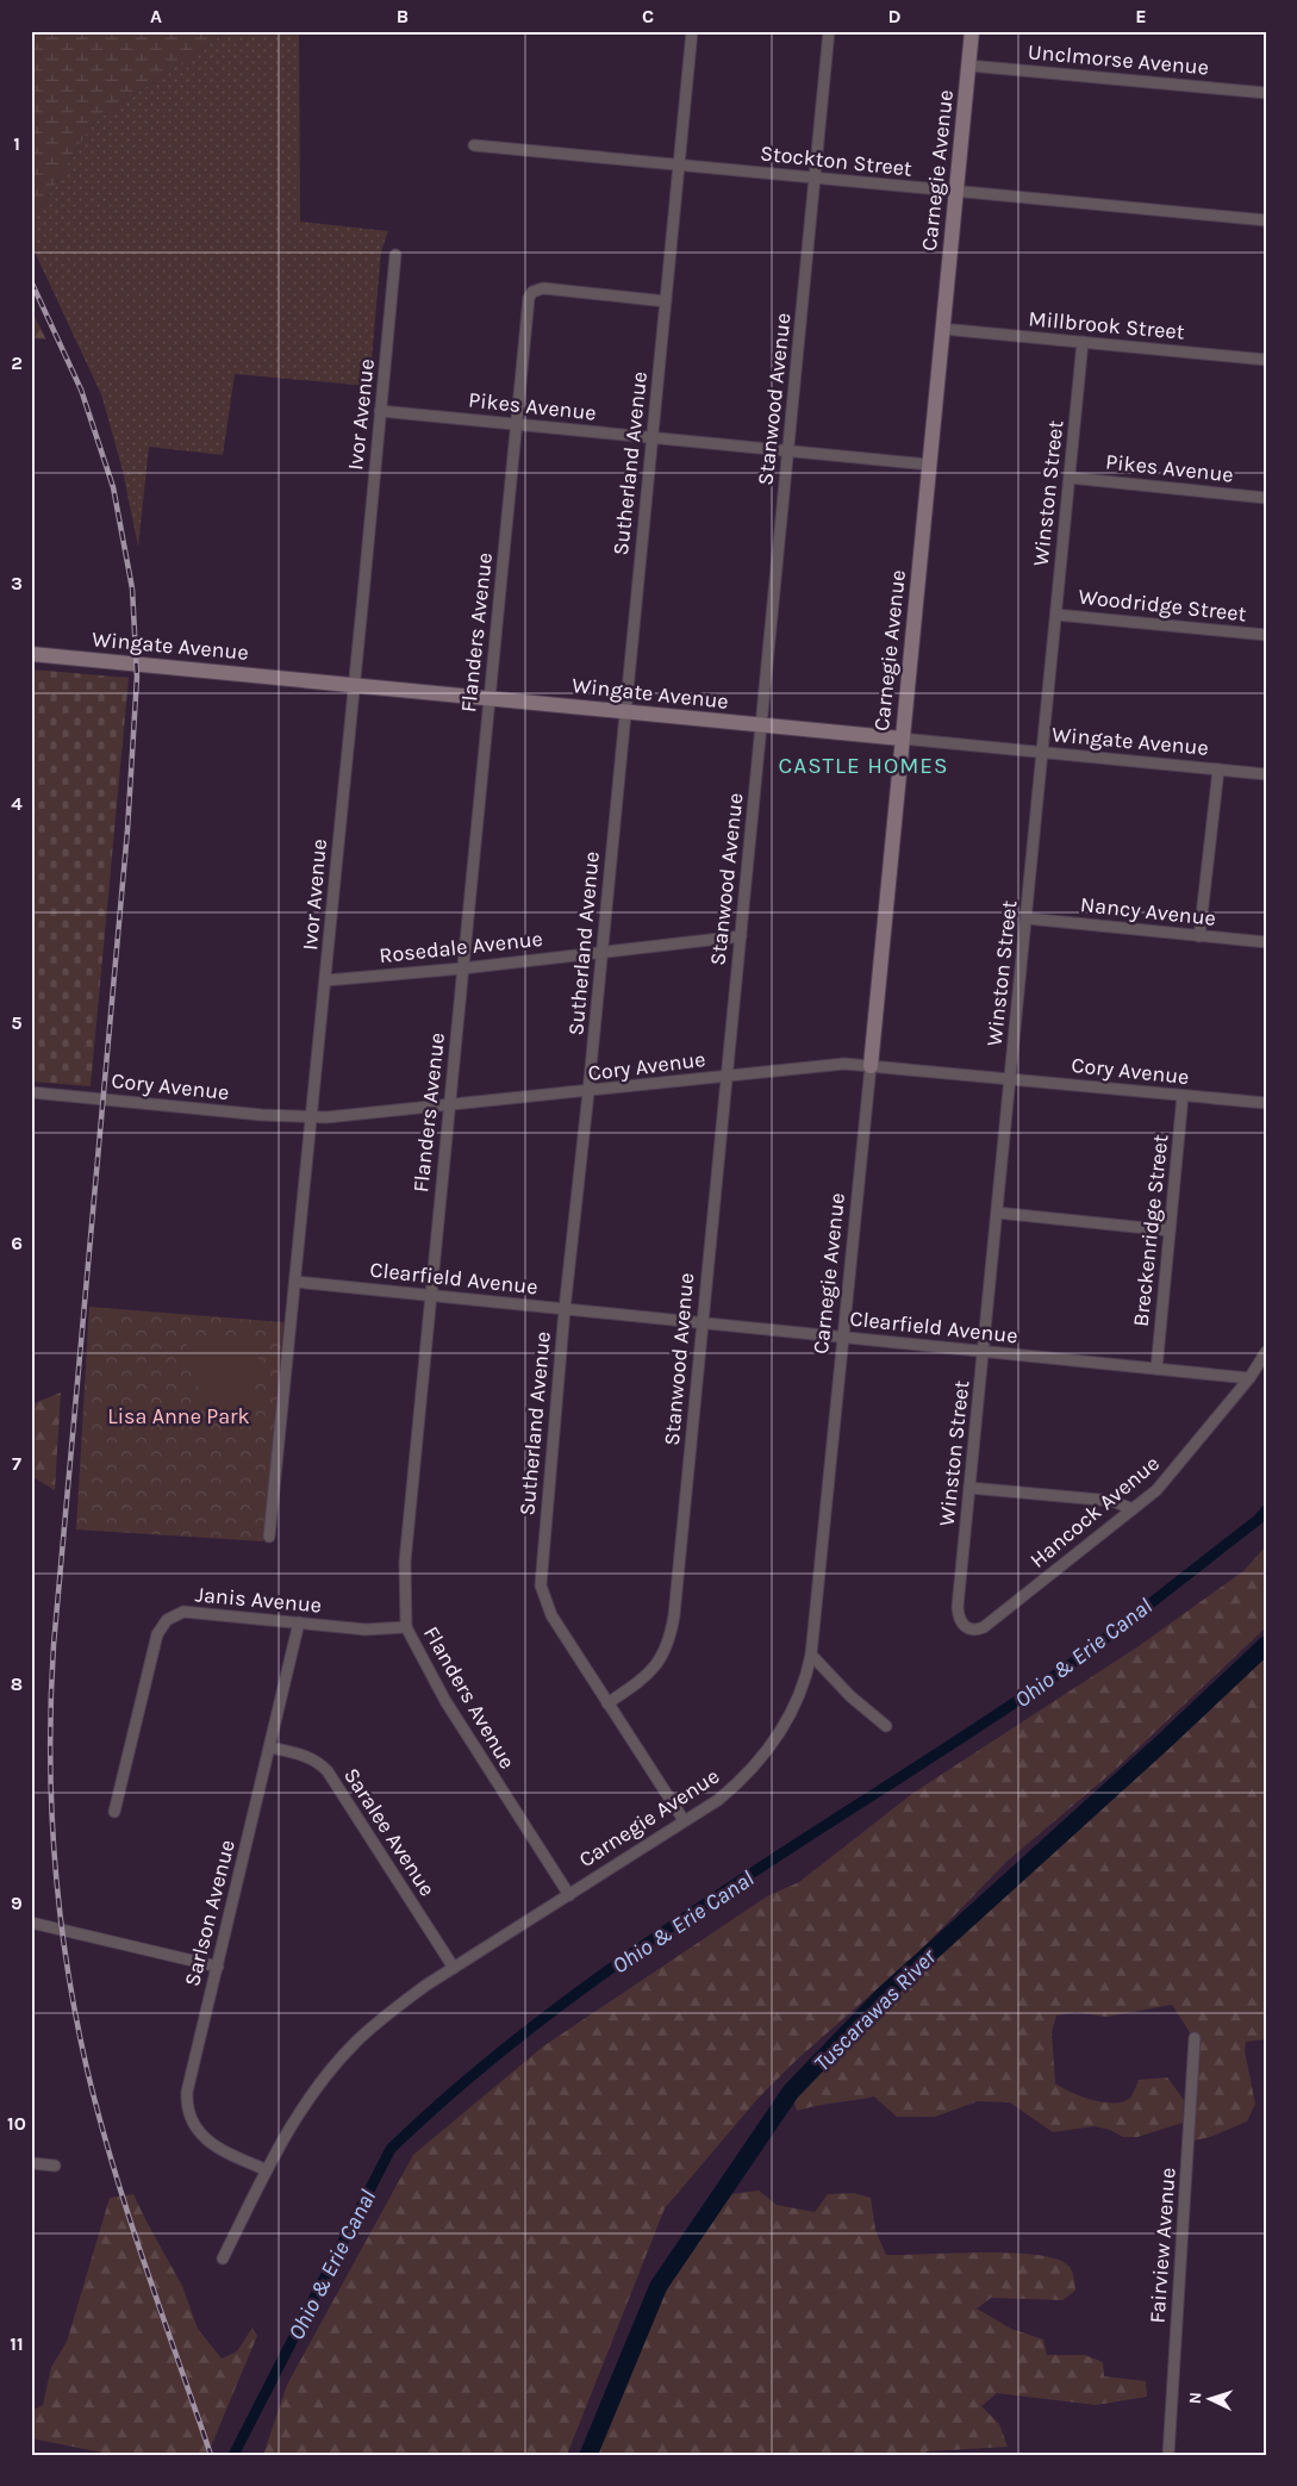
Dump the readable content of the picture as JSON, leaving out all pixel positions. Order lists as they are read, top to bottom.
{
  "streets": {
    "street": [
      "Unclmorse Avenue",
      "Stockton Street",
      "Carnegie Avenue",
      "Millbrook Street",
      "Stanwood Avenue",
      "Pikes Avenue",
      "Ivor Avenue",
      "Sutherland Avenue",
      "Winston Street",
      "Woodridge Street",
      "Flanders Avenue",
      "Wingate Avenue",
      "Nancy Avenue",
      "Rosedale Avenue",
      "Cory Avenue",
      "Breckenridge Street",
      "Clearfield Avenue",
      "Hancock Avenue",
      "Janis Avenue",
      "Saralee Avenue",
      "Sarlson Avenue",
      "Fairview Avenue"
    ]
  },
  "crossings": [
    ["Unclmorse Avenue", "Carnegie Avenue"],
    ["Stockton Street", "Carnegie Avenue"],
    ["Stockton Street", "Stanwood Avenue"],
    ["Stockton Street", "Sutherland Avenue"],
    ["Carnegie Avenue", "Millbrook Street"],
    ["Carnegie Avenue", "Pikes Avenue"],
    ["Carnegie Avenue", "Sutherland Avenue"],
    ["Carnegie Avenue", "Flanders Avenue"],
    ["Carnegie Avenue", "Wingate Avenue"],
    ["Carnegie Avenue", "Cory Avenue"],
    ["Carnegie Avenue", "Clearfield Avenue"],
    ["Carnegie Avenue", "Saralee Avenue"],
    ["Carnegie Avenue", "Sarlson Avenue"],
    ["Millbrook Street", "Winston Street"],
    ["Stanwood Avenue", "Pikes Avenue"],
    ["Stanwood Avenue", "Sutherland Avenue"],
    ["Stanwood Avenue", "Wingate Avenue"],
    ["Stanwood Avenue", "Rosedale Avenue"],
    ["Stanwood Avenue", "Cory Avenue"],
    ["Stanwood Avenue", "Clearfield Avenue"],
    ["Pikes Avenue", "Ivor Avenue"],
    ["Pikes Avenue", "Sutherland Avenue"],
    ["Pikes Avenue", "Winston Street"],
    ["Pikes Avenue", "Flanders Avenue"],
    ["Ivor Avenue", "Wingate Avenue"],
    ["Ivor Avenue", "Rosedale Avenue"],
    ["Ivor Avenue", "Cory Avenue"],
    ["Ivor Avenue", "Clearfield Avenue"],
    ["Sutherland Avenue", "Flanders Avenue"],
    ["Sutherland Avenue", "Wingate Avenue"],
    ["Sutherland Avenue", "Rosedale Avenue"],
    ["Sutherland Avenue", "Cory Avenue"],
    ["Sutherland Avenue", "Clearfield Avenue"],
    ["Winston Street", "Woodridge Street"],
    ["Winston Street", "Wingate Avenue"],
    ["Winston Street", "Nancy Avenue"],
    ["Winston Street", "Cory Avenue"],
    ["Winston Street", "Clearfield Avenue"],
    ["Winston Street", "Hancock Avenue"],
    ["Flanders Avenue", "Wingate Avenue"],
    ["Flanders Avenue", "Rosedale Avenue"],
    ["Flanders Avenue", "Cory Avenue"],
    ["Flanders Avenue", "Clearfield Avenue"],
    ["Flanders Avenue", "Janis Avenue"],
    ["Cory Avenue", "Breckenridge Street"],
    ["Breckenridge Street", "Clearfield Avenue"],
    ["Clearfield Avenue", "Hancock Avenue"],
    ["Janis Avenue", "Sarlson Avenue"],
    ["Saralee Avenue", "Sarlson Avenue"]
  ],
  "districts": ["CASTLE HOMES"],
  "water": ["Ohio & Erie Canal", "Tuscarawas River"],
  "parks": ["Lisa Anne Park"],
  "north": "left",
  "grid": {
    "columns": [
      "A",
      "B",
      "C",
      "D",
      "E"
    ],
    "rows": [
      "1",
      "2",
      "3",
      "4",
      "5",
      "6",
      "7",
      "8",
      "9",
      "10",
      "11"
    ]
  }
}
